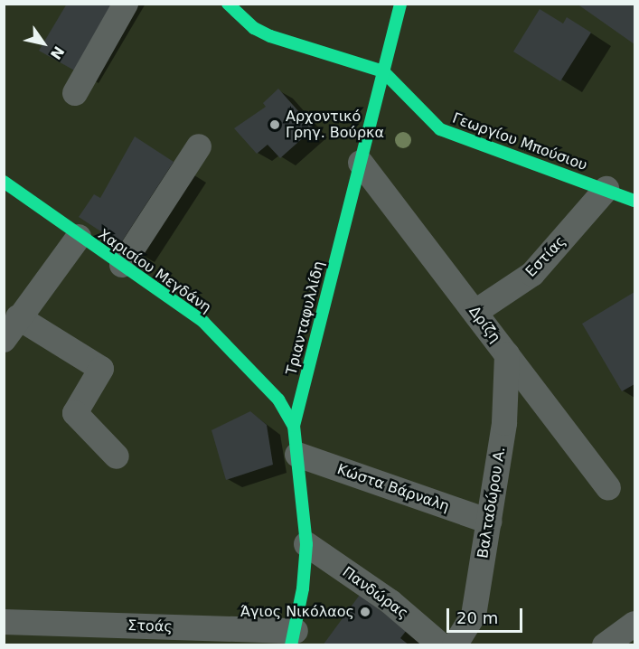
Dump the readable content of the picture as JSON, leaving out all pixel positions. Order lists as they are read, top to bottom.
{
  "streets": {
    "street": [
      "Γεωργίου Μπούσιου",
      "Εστίας",
      "Χαρισίου Μεγδάνη",
      "Τριανταφυλλίδη",
      "Δρίζη",
      "Κώστα Βάρναλη",
      "Βαλταδώρου Α.",
      "Πανδώρας",
      "Στοάς"
    ]
  },
  "crossings": [
    ["Γεωργίου Μπούσιου", "Εστίας"],
    ["Γεωργίου Μπούσιου", "Τριανταφυλλίδη"],
    ["Εστίας", "Δρίζη"],
    ["Χαρισίου Μεγδάνη", "Τριανταφυλλίδη"],
    ["Τριανταφυλλίδη", "Δρίζη"],
    ["Τριανταφυλλίδη", "Κώστα Βάρναλη"],
    ["Τριανταφυλλίδη", "Πανδώρας"],
    ["Τριανταφυλλίδη", "Στοάς"],
    ["Δρίζη", "Βαλταδώρου Α."],
    ["Κώστα Βάρναλη", "Βαλταδώρου Α."]
  ],
  "places": ["Αρχοντικό Γρηγ. Βούρκα", "Άγιος Νικόλαος"],
  "scale_bar": "20 m",
  "north": "bottom right"
}
